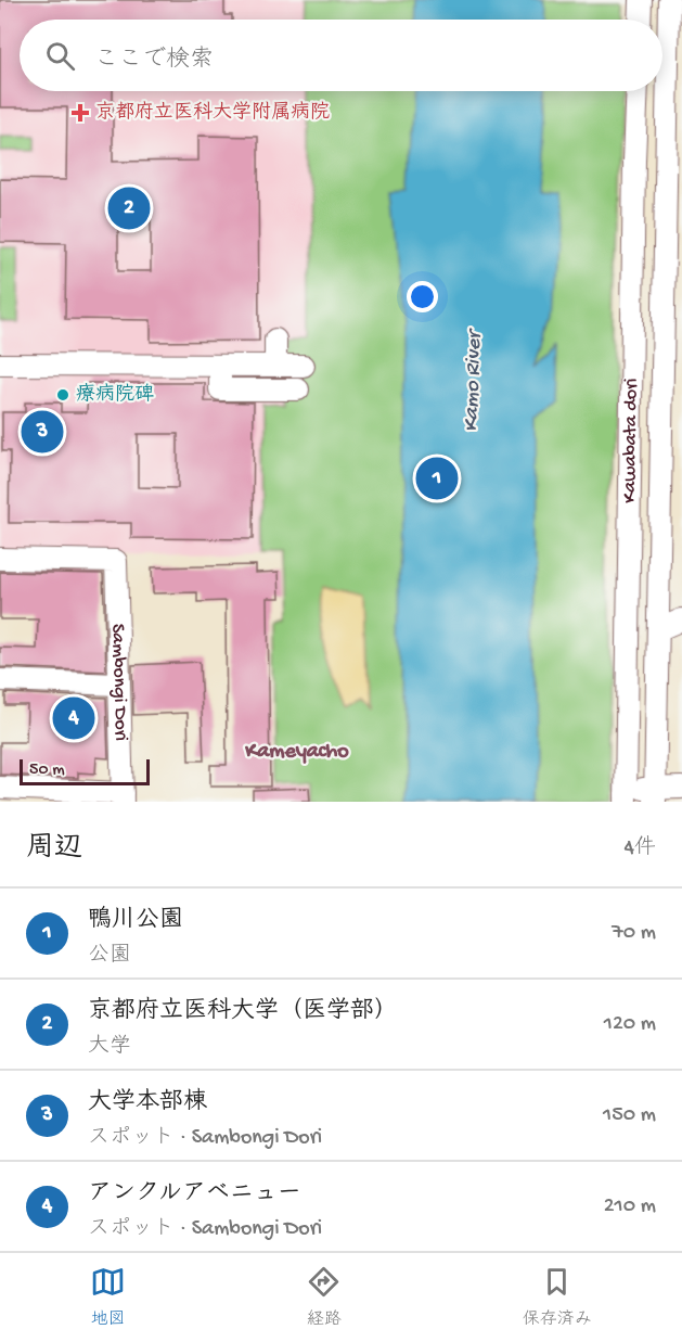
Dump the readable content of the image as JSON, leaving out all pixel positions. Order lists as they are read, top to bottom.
{
  "streets": {
    "street": ["Kawabata dori", "Sambongi Dori"]
  },
  "districts": ["Kameyacho"],
  "water": ["Kamo River"],
  "places": {
    "health": ["京都府立医科大学附属病院"],
    "other": ["療病院碑"]
  },
  "scale_bar": "50 m",
  "page": {
    "search": "ここで検索",
    "pins": [
      "2",
      "3",
      "1",
      "4"
    ],
    "scale": "50 m",
    "heading": ["周辺", "4件"],
    "list": [
      {
        "mark": "1",
        "name": "鴨川公園",
        "note": "公園",
        "value": "70 m"
      },
      {
        "mark": "2",
        "name": "京都府立医科大学（医学部）",
        "note": "大学",
        "value": "120 m"
      },
      {
        "mark": "3",
        "name": "大学本部棟",
        "note": "スポット · Sambongi Dori",
        "value": "150 m"
      },
      {
        "mark": "4",
        "name": "アンクルアベニュー",
        "note": "スポット · Sambongi Dori",
        "value": "210 m"
      }
    ],
    "nav": ["地図", "経路", "保存済み"]
  }
}
